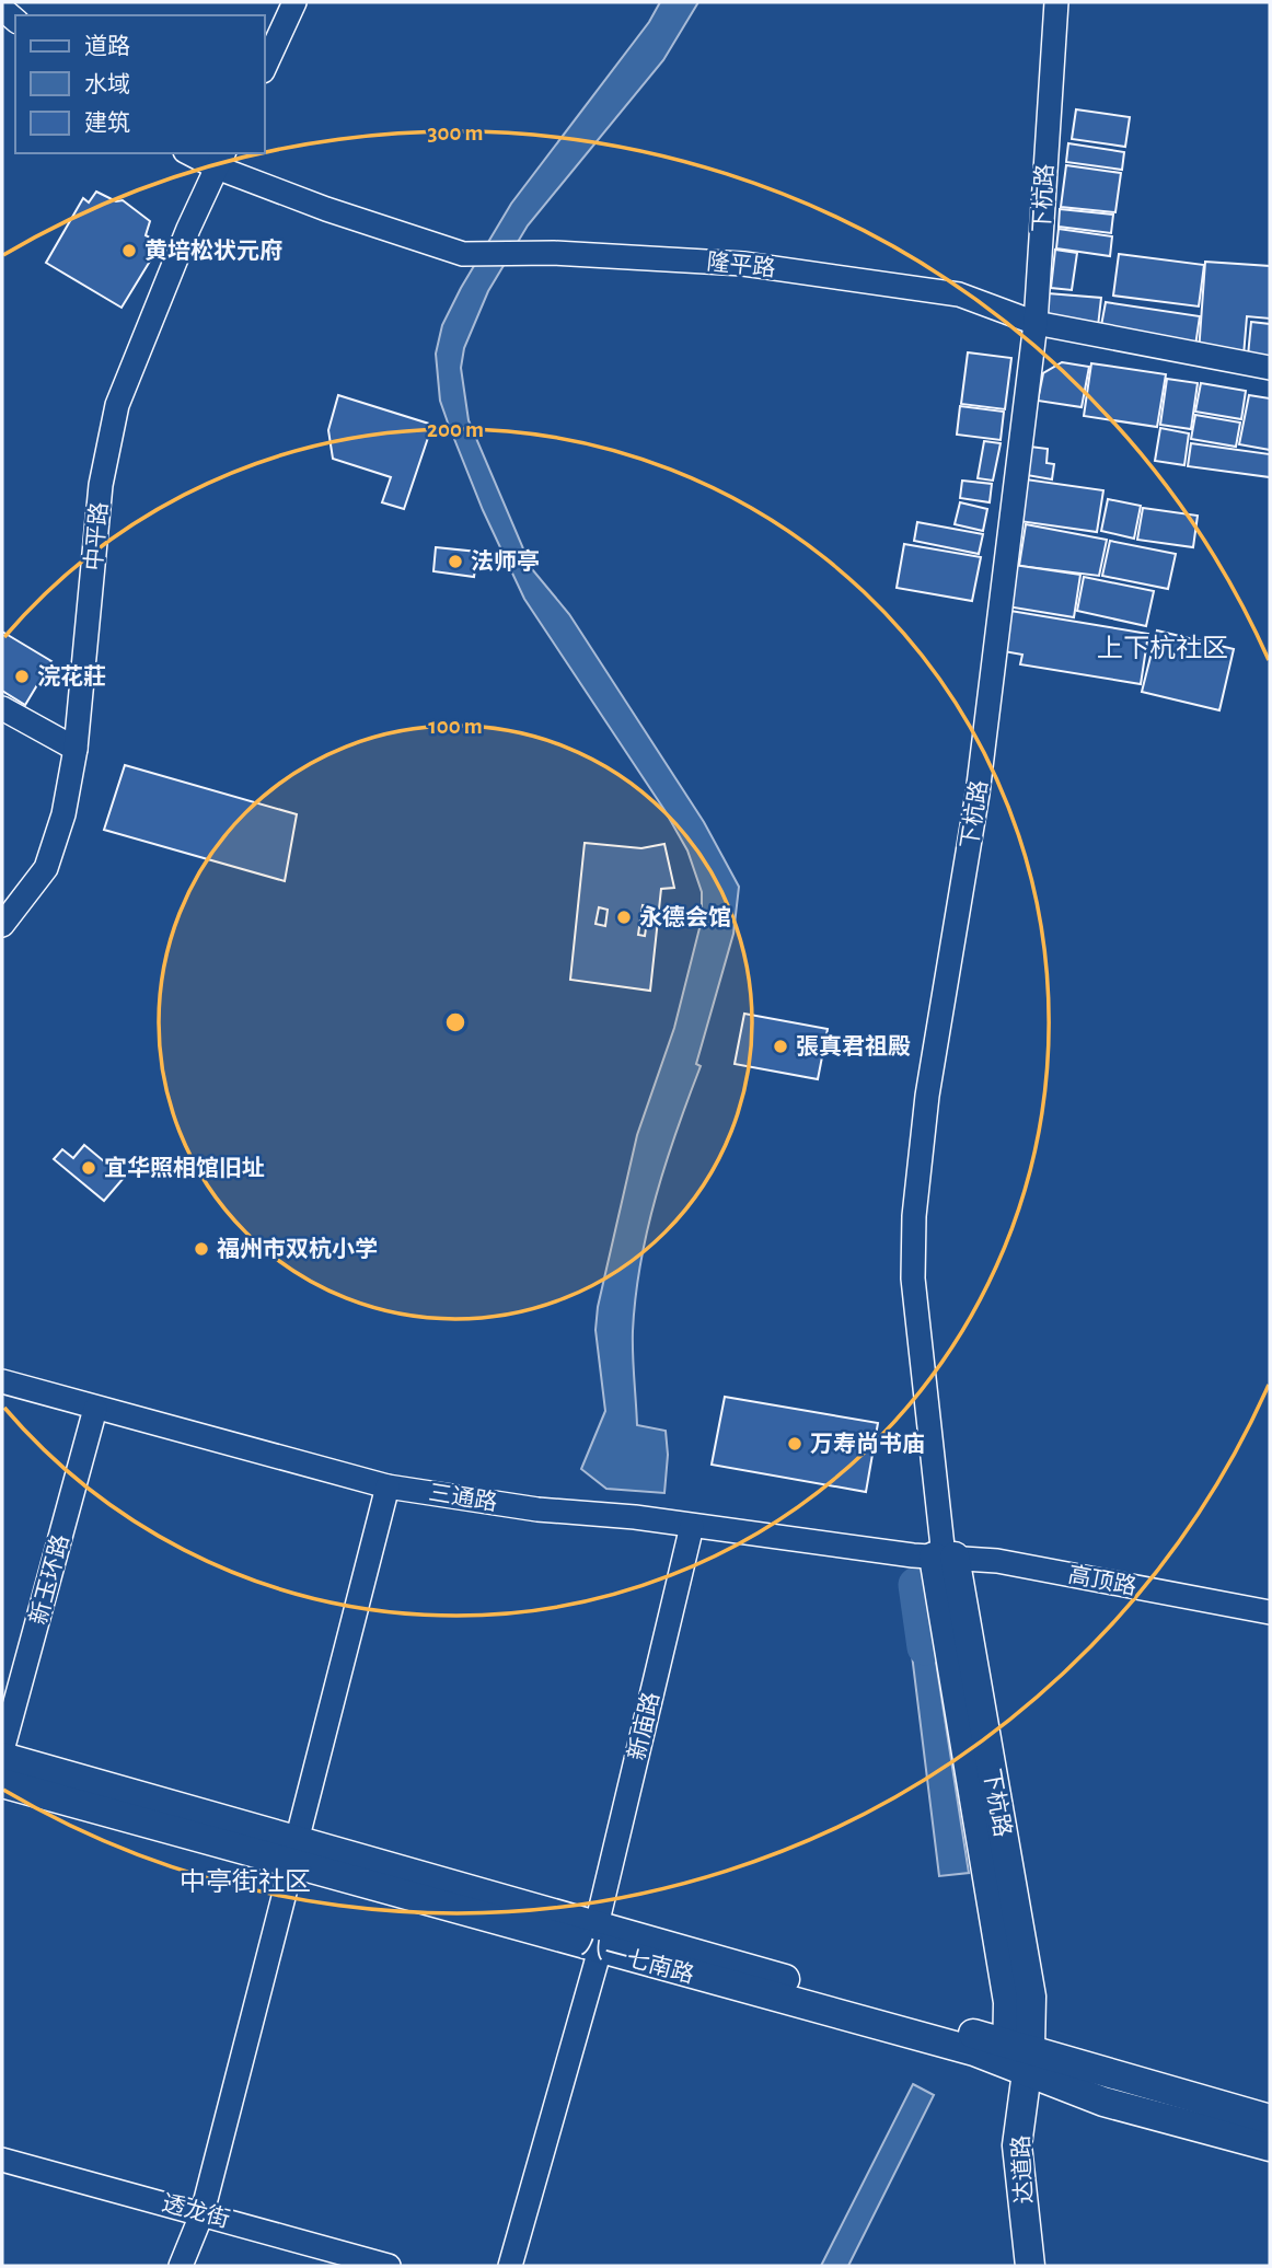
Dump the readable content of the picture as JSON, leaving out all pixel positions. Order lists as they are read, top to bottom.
{
  "streets": {
    "main road": ["下杭路", "八一七南路", "达道路"],
    "street": [
      "隆平路",
      "中平路",
      "三通路",
      "新玉环路",
      "高顶路",
      "新庙路",
      "透龙街"
    ]
  },
  "crossings": [
    ["下杭路", "隆平路"],
    ["下杭路", "三通路"],
    ["下杭路", "高顶路"],
    ["下杭路", "八一七南路"],
    ["下杭路", "达道路"],
    ["隆平路", "中平路"],
    ["三通路", "新玉环路"],
    ["三通路", "高顶路"],
    ["三通路", "新庙路"],
    ["新庙路", "八一七南路"],
    ["八一七南路", "达道路"]
  ],
  "districts": ["上下杭社区", "中亭街社区"],
  "places": [
    "黄培松状元府",
    "法师亭",
    "浣花莊",
    "永德会馆",
    "張真君祖殿",
    "宜华照相馆旧址",
    "福州市双杭小学",
    "万寿尚书庙"
  ],
  "legend": ["道路", "水域", "建筑"],
  "rings": ["300 m", "200 m", "100 m"]
}
